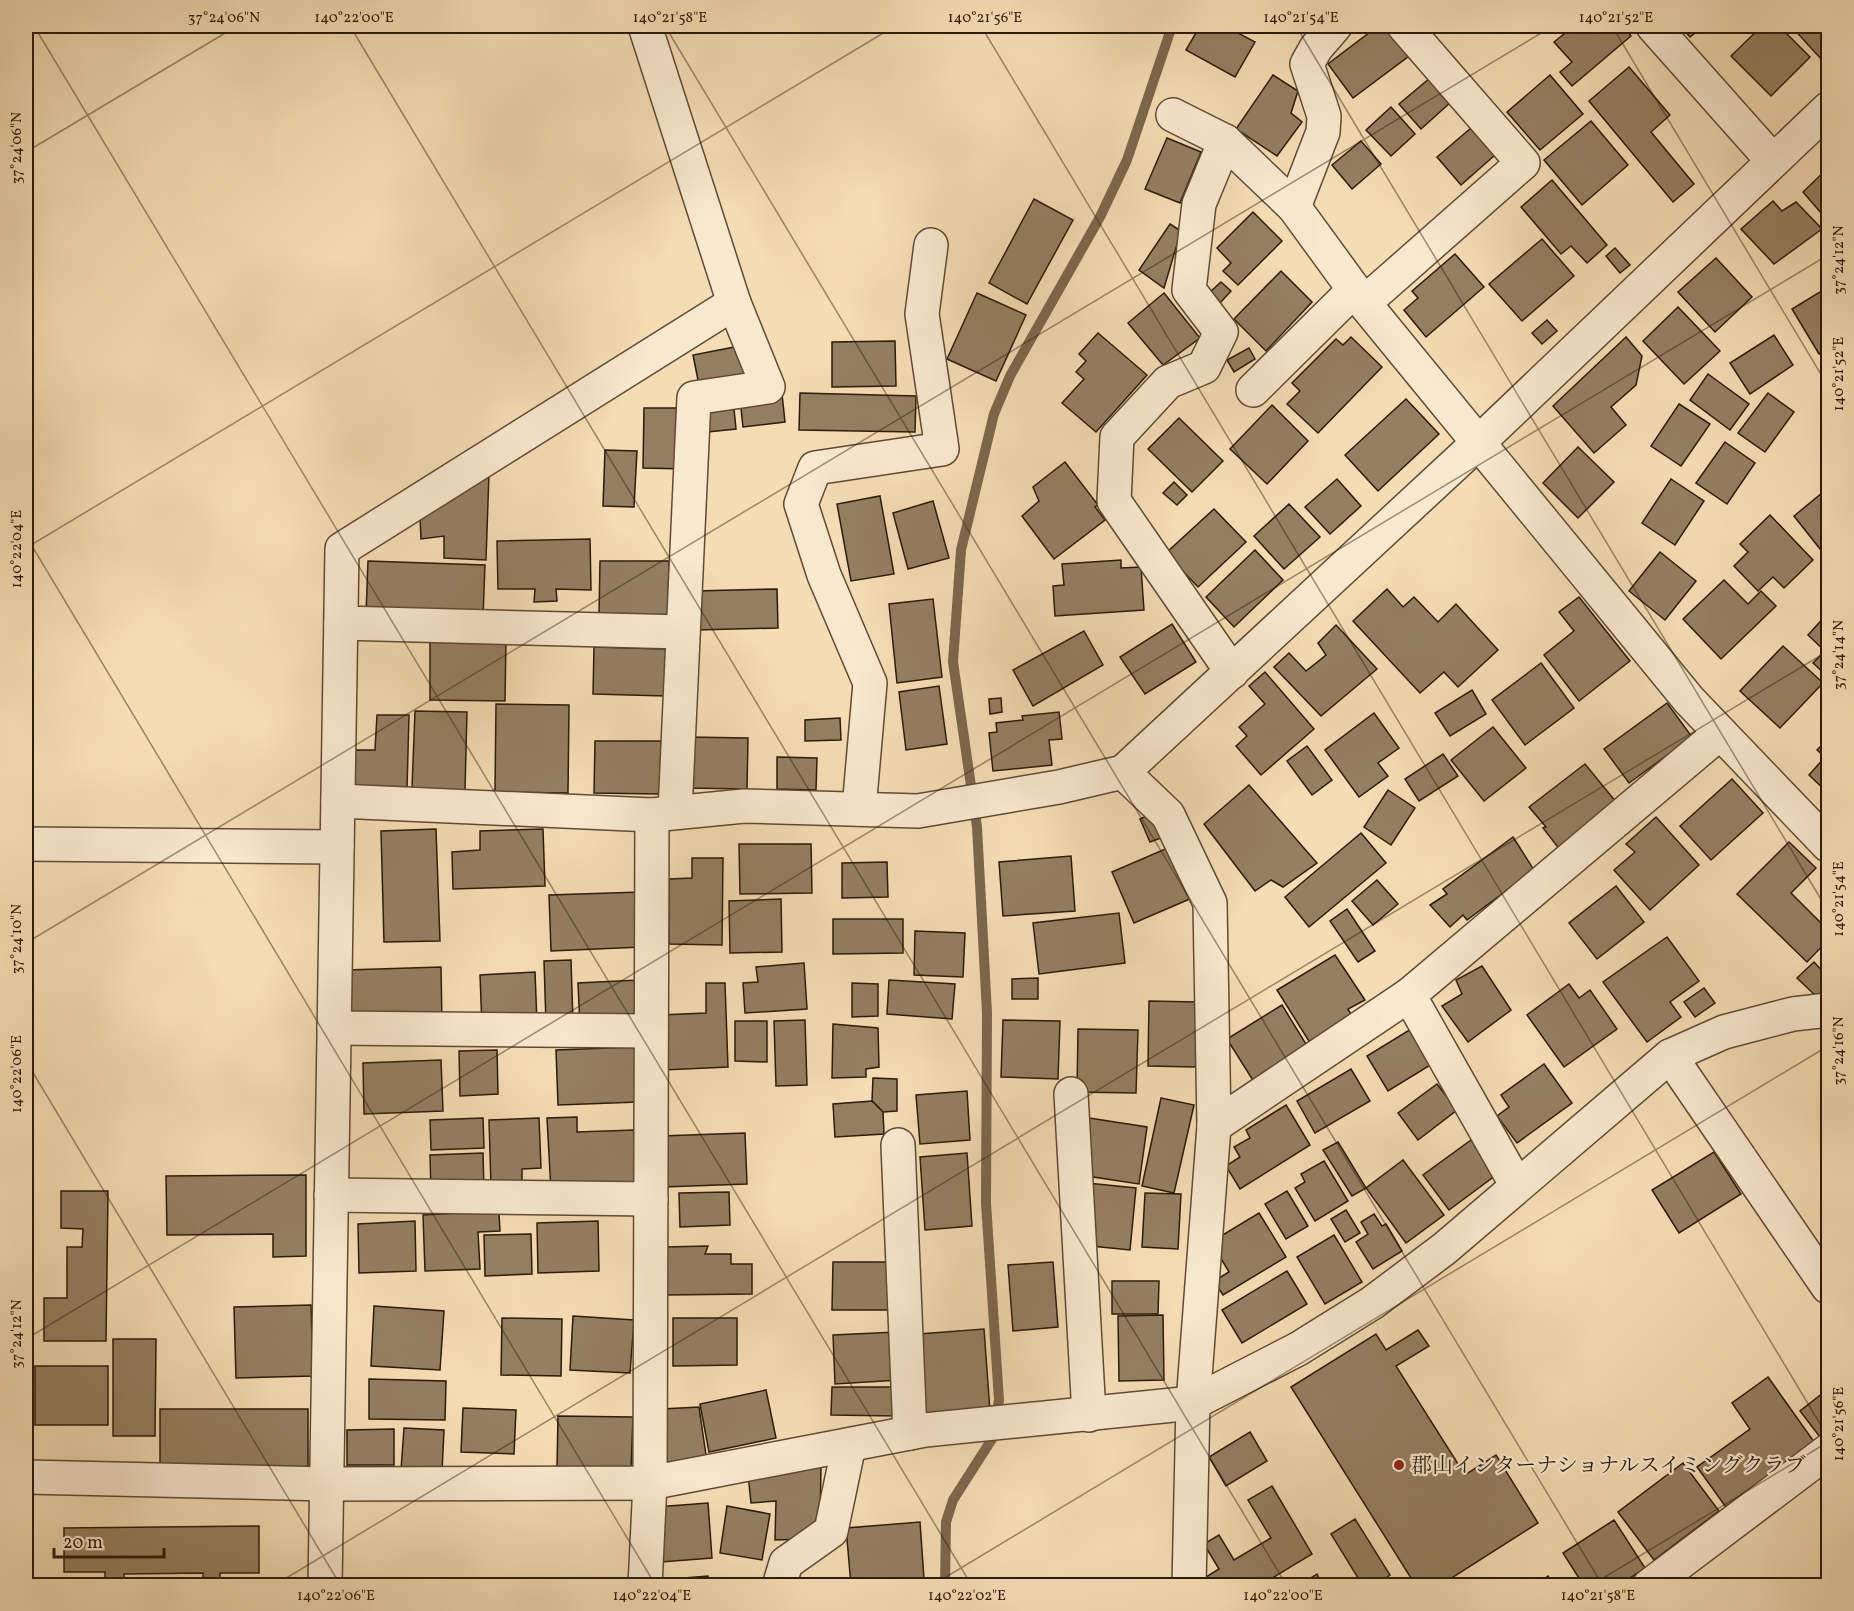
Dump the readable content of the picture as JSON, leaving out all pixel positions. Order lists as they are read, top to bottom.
{
  "places": ["郡山インターナショナルスイミングクラブ"],
  "scale_bar": "20 m",
  "coordinates": [
    "37°24'06\"N",
    "140°22'00\"E",
    "140°21'58\"E",
    "140°21'56\"E",
    "140°21'54\"E",
    "140°21'52\"E",
    "37°24'12\"N",
    "140°22'04\"E",
    "37°24'14\"N",
    "37°24'10\"N",
    "37°24'16\"N",
    "140°22'06\"E",
    "140°22'02\"E"
  ]
}
